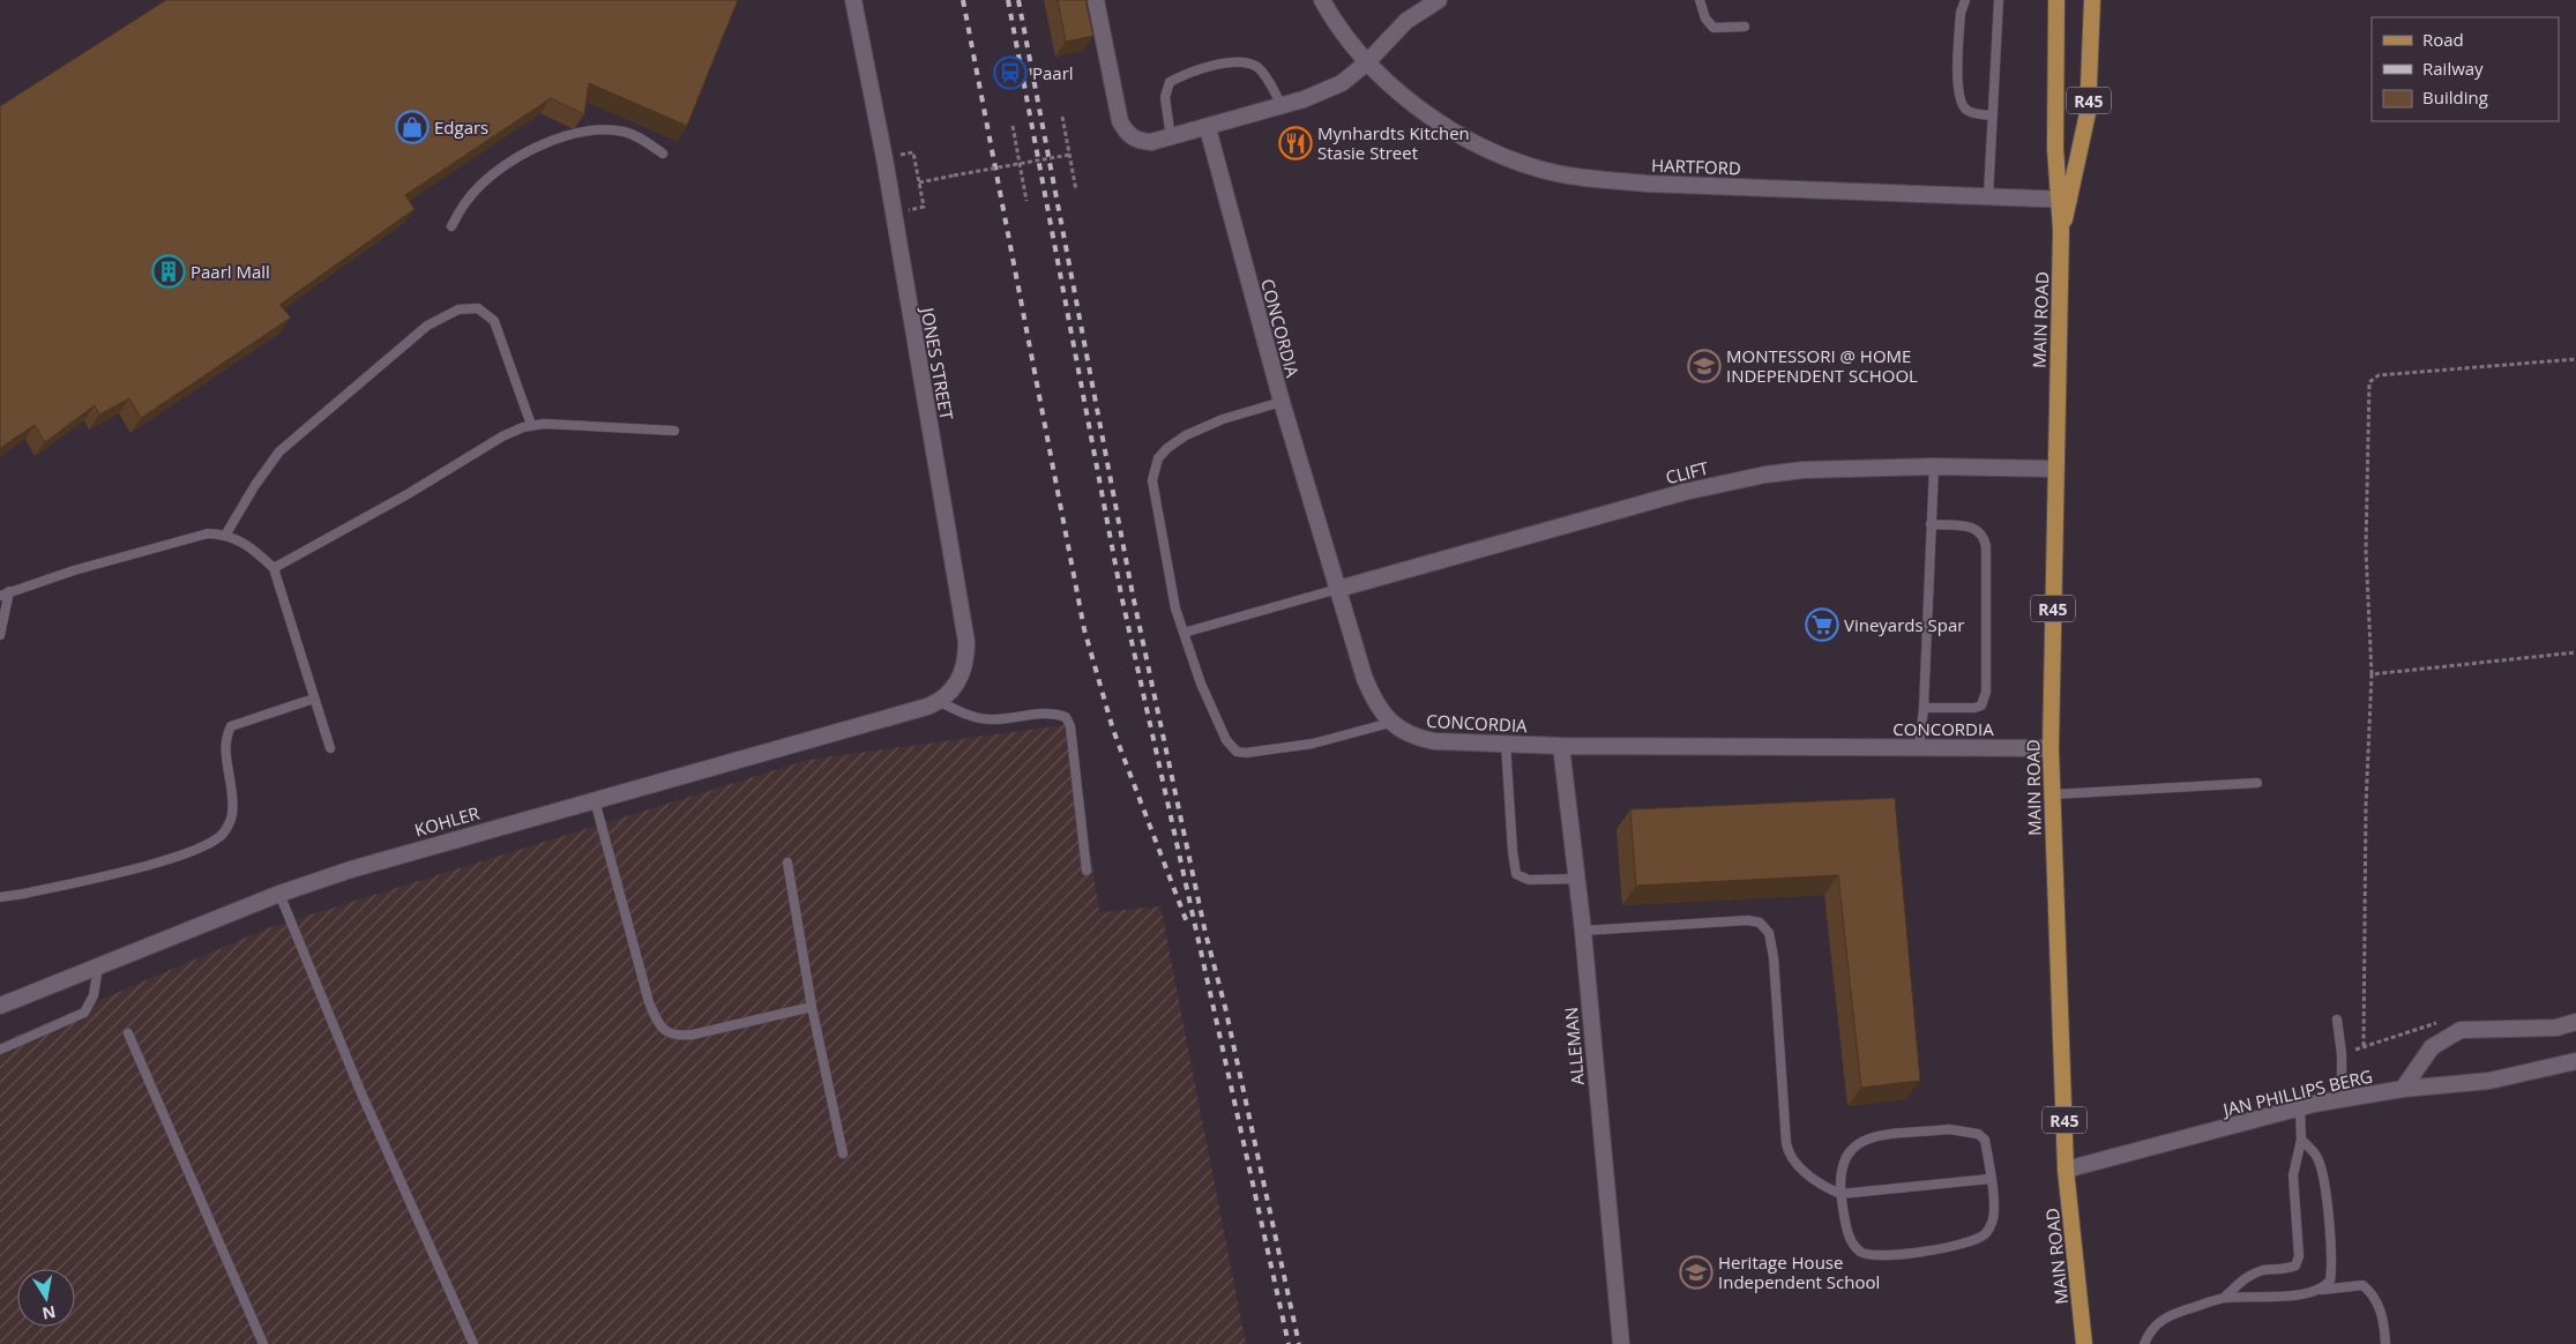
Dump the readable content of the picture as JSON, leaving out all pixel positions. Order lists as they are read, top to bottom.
{
  "streets": {
    "main road": ["R45", "MAIN ROAD"],
    "street": [
      "HARTFORD",
      "CONCORDIA",
      "JONES STREET",
      "CLIFT",
      "KOHLER",
      "ALLEMAN",
      "JAN PHILLIPS BERG"
    ]
  },
  "crossings": [
    ["HARTFORD", "MAIN ROAD"],
    ["MAIN ROAD", "CONCORDIA"],
    ["MAIN ROAD", "CLIFT"],
    ["MAIN ROAD", "JAN PHILLIPS BERG"],
    ["CONCORDIA", "CLIFT"],
    ["CONCORDIA", "ALLEMAN"],
    ["JONES STREET", "KOHLER"]
  ],
  "places": {
    "station": ["Paarl"],
    "shop": ["Edgars"],
    "restaurant": ["Mynhardts Kitchen Stasie Street"],
    "building": ["Paarl Mall"],
    "school or university": ["MONTESSORI @ HOME INDEPENDENT SCHOOL", "Heritage House Independent School"],
    "supermarket": ["Vineyards Spar"]
  },
  "legend": ["Road", "Railway", "Building"],
  "north": "bottom"
}
